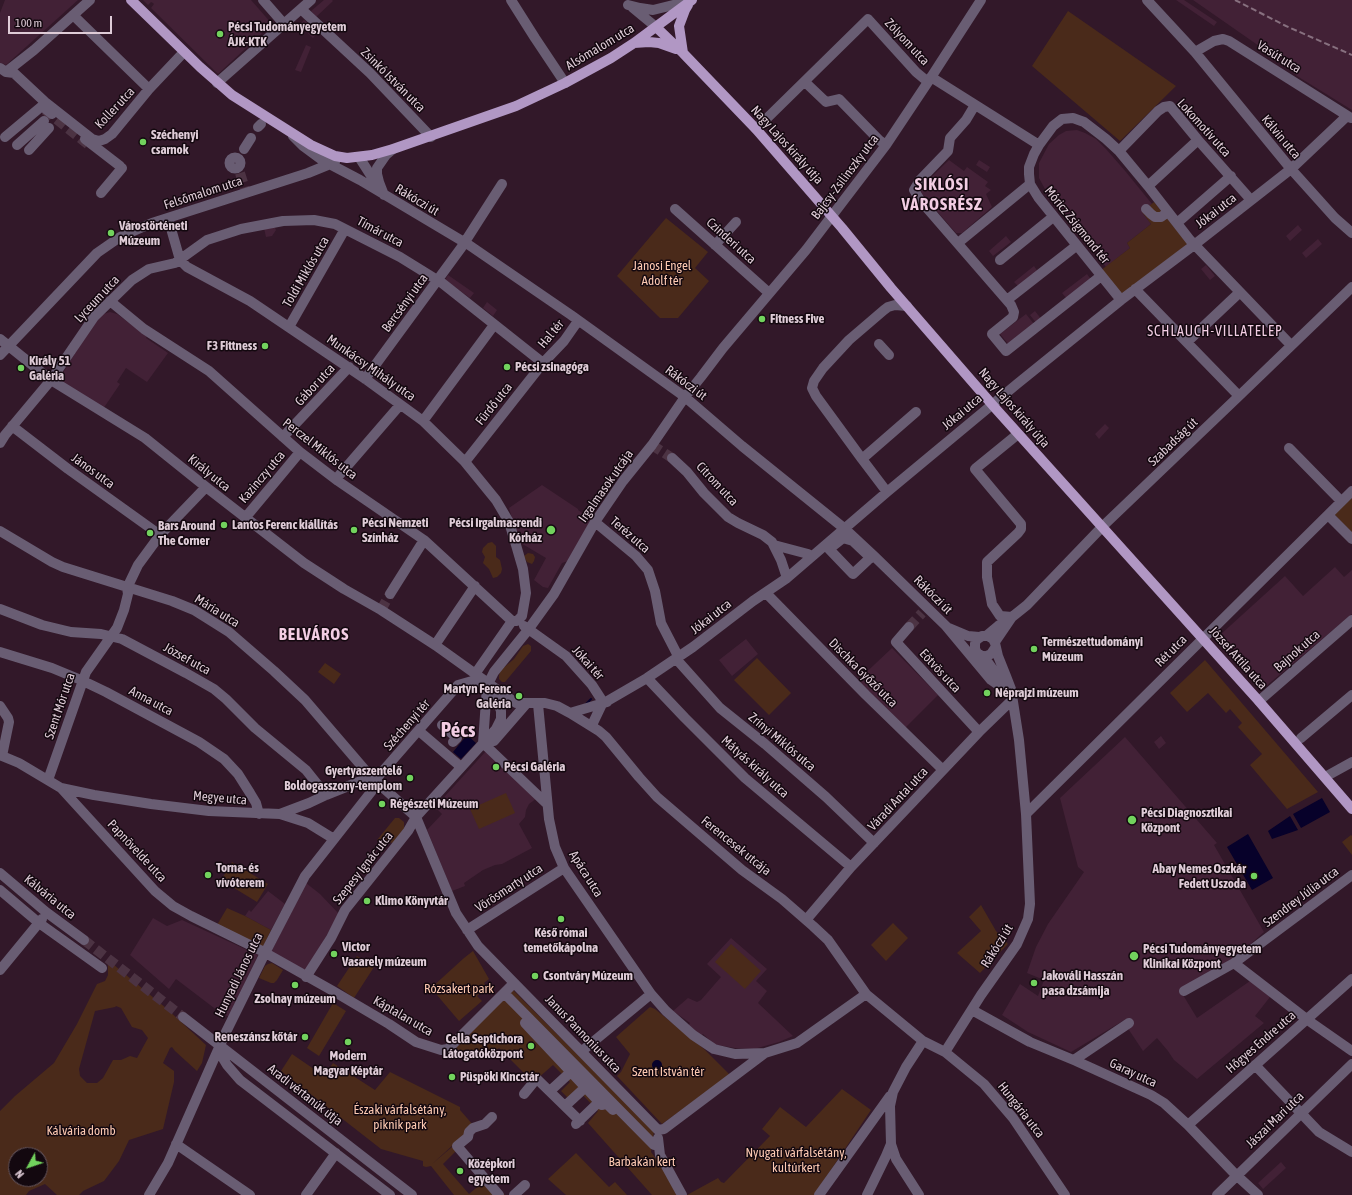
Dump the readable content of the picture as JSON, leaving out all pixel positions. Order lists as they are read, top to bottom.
{
  "streets": {
    "main road": [
      "Alsómalom utca",
      "Nagy Lajos király útja",
      "Rákóczi út",
      "József Attila utca"
    ],
    "street": [
      "Zólyom utca",
      "Vasút utca",
      "Zsinkó István utca",
      "Koller utca",
      "Lokomotív utca",
      "Kálvin utca",
      "Bajcsy-Zsilinszky utca",
      "Felsőmalom utca",
      "Jókai utca",
      "Móricz Zsigmond tér",
      "Tímár utca",
      "Czinderi utca",
      "Toldi Miklós utca",
      "Lyceum utca",
      "Bercsényi utca",
      "Hal tér",
      "Munkácsy Mihály utca",
      "Gábor utca",
      "Fürdő utca",
      "Szabadság út",
      "Perczel Miklós utca",
      "János utca",
      "Király utca",
      "Kazinczy utca",
      "Citrom utca",
      "Irgalmasok utcája",
      "Teréz utca",
      "Mária utca",
      "Rét utca",
      "Bajnok utca",
      "József utca",
      "Jókai tér",
      "Eötvös utca",
      "Dischka Győző utca",
      "Anna utca",
      "Szent Mór utca",
      "Széchenyi tér",
      "Zrínyi Miklós utca",
      "Mátyás király utca",
      "Megye utca",
      "Váradi Antal utca",
      "Ferencesek utcája",
      "Papnövelde utca",
      "Szepesy Ignác utca",
      "Apáca utca",
      "Vörösmarty utca",
      "Kálvária utca",
      "Szendrey Júlia utca",
      "Hunyadi János utca",
      "Káptalan utca",
      "Janus Pannonius utca",
      "Hőgyes Endre utca",
      "Garay utca",
      "Aradi vértanúk útja",
      "Hungária utca",
      "Jászai Mari utca"
    ]
  },
  "crossings": [
    ["Zólyom utca", "Bajcsy-Zsilinszky utca"],
    ["Zólyom utca", "Móricz Zsigmond tér"],
    ["Alsómalom utca", "Zsinkó István utca"],
    ["Alsómalom utca", "Nagy Lajos király útja"],
    ["Vasút utca", "Kálvin utca"],
    ["Vasút utca", "Jókai utca"],
    ["Koller utca", "Rákóczi út"],
    ["Lokomotív utca", "Jókai utca"],
    ["Lokomotív utca", "Móricz Zsigmond tér"],
    ["Kálvin utca", "Jókai utca"],
    ["Nagy Lajos király útja", "Bajcsy-Zsilinszky utca"],
    ["Nagy Lajos király útja", "Jókai utca"],
    ["Nagy Lajos király útja", "Szabadság út"],
    ["Nagy Lajos király útja", "József Attila utca"],
    ["Bajcsy-Zsilinszky utca", "Rákóczi út"],
    ["Bajcsy-Zsilinszky utca", "Czinderi utca"],
    ["Bajcsy-Zsilinszky utca", "Irgalmasok utcája"],
    ["Felsőmalom utca", "Rákóczi út"],
    ["Felsőmalom utca", "Király utca"],
    ["Rákóczi út", "Jókai utca"],
    ["Rákóczi út", "Bercsényi utca"],
    ["Rákóczi út", "Hal tér"],
    ["Rákóczi út", "Szabadság út"],
    ["Rákóczi út", "Irgalmasok utcája"],
    ["Rákóczi út", "Rét utca"],
    ["Rákóczi út", "Váradi Antal utca"],
    ["Rákóczi út", "Garay utca"],
    ["Rákóczi út", "Hungária utca"],
    ["Jókai utca", "Móricz Zsigmond tér"],
    ["Jókai utca", "Citrom utca"],
    ["Jókai utca", "Teréz utca"],
    ["Jókai utca", "Jókai tér"],
    ["Jókai utca", "Dischka Győző utca"],
    ["Jókai utca", "Zrínyi Miklós utca"],
    ["Jókai utca", "Mátyás király utca"],
    ["Jókai utca", "Ferencesek utcája"],
    ["Tímár utca", "Toldi Miklós utca"],
    ["Tímár utca", "Lyceum utca"],
    ["Tímár utca", "Bercsényi utca"],
    ["Tímár utca", "Hal tér"],
    ["Tímár utca", "Munkácsy Mihály utca"],
    ["Tímár utca", "Fürdő utca"],
    ["Toldi Miklós utca", "Munkácsy Mihály utca"],
    ["Lyceum utca", "Munkácsy Mihály utca"],
    ["Lyceum utca", "Perczel Miklós utca"],
    ["Lyceum utca", "János utca"],
    ["Lyceum utca", "Király utca"],
    ["Bercsényi utca", "Munkácsy Mihály utca"],
    ["Hal tér", "Fürdő utca"],
    ["Munkácsy Mihály utca", "Gábor utca"],
    ["Munkácsy Mihály utca", "Fürdő utca"],
    ["Munkácsy Mihály utca", "Perczel Miklós utca"],
    ["Munkácsy Mihály utca", "Jókai tér"],
    ["Gábor utca", "Perczel Miklós utca"],
    ["Szabadság út", "József Attila utca"],
    ["Perczel Miklós utca", "Kazinczy utca"],
    ["Perczel Miklós utca", "Jókai tér"],
    ["János utca", "Szent Mór utca"],
    ["Király utca", "Kazinczy utca"],
    ["Király utca", "Szent Mór utca"],
    ["Király utca", "Széchenyi tér"],
    ["Király utca", "Ferencesek utcája"],
    ["Irgalmasok utcája", "Teréz utca"],
    ["Irgalmasok utcája", "Jókai tér"],
    ["Teréz utca", "Zrínyi Miklós utca"],
    ["Mária utca", "Szent Mór utca"],
    ["Mária utca", "Széchenyi tér"],
    ["Mária utca", "Megye utca"],
    ["Mária utca", "Hunyadi János utca"],
    ["Rét utca", "József Attila utca"],
    ["Bajnok utca", "József Attila utca"],
    ["József utca", "Szent Mór utca"],
    ["József utca", "Megye utca"],
    ["Eötvös utca", "Váradi Antal utca"],
    ["Dischka Győző utca", "Váradi Antal utca"],
    ["Anna utca", "Szent Mór utca"],
    ["Anna utca", "Megye utca"],
    ["Szent Mór utca", "Papnövelde utca"],
    ["Széchenyi tér", "Megye utca"],
    ["Széchenyi tér", "Hunyadi János utca"],
    ["Zrínyi Miklós utca", "Váradi Antal utca"],
    ["Mátyás király utca", "Váradi Antal utca"],
    ["Megye utca", "Papnövelde utca"],
    ["Megye utca", "Hunyadi János utca"],
    ["Váradi Antal utca", "Ferencesek utcája"],
    ["Ferencesek utcája", "Apáca utca"],
    ["Ferencesek utcája", "Hungária utca"],
    ["Papnövelde utca", "Hunyadi János utca"],
    ["Papnövelde utca", "Káptalan utca"],
    ["Szepesy Ignác utca", "Káptalan utca"],
    ["Szepesy Ignác utca", "Janus Pannonius utca"],
    ["Apáca utca", "Vörösmarty utca"],
    ["Vörösmarty utca", "Janus Pannonius utca"],
    ["Hunyadi János utca", "Káptalan utca"],
    ["Hunyadi János utca", "Aradi vértanúk útja"],
    ["Káptalan utca", "Janus Pannonius utca"],
    ["Hőgyes Endre utca", "Garay utca"],
    ["Garay utca", "Jászai Mari utca"]
  ],
  "districts": [
    "SIKLÓSI VÁROSRÉSZ",
    "SCHLAUCH-VILLATELEP",
    "BELVÁROS",
    "Pécs"
  ],
  "parks": [
    "Jánosi Engel Adolf tér",
    "Rózsakert park",
    "Szent István tér",
    "Északi várfalsétány, piknik park",
    "Kálvária domb",
    "Nyugati várfalsétány, kultúrkert",
    "Barbakán kert"
  ],
  "places": [
    "Pécsi Tudományegyetem ÁJK-KTK",
    "Széchenyi csarnok",
    "Várostörténeti Múzeum",
    "Fitness Five",
    "F3 Fittness",
    "Pécsi zsinagóga",
    "Király 51 Galéria",
    "Lantos Ferenc kiállítás",
    "Pécsi Nemzeti Színház",
    "Pécsi Irgalmasrendi Kórház",
    "Bars Around The Corner",
    "Természettudományi Múzeum",
    "Néprajzi múzeum",
    "Martyn Ferenc Galéria",
    "Pécsi Galéria",
    "Gyertyaszentelő Boldogasszony-templom",
    "Régészeti Múzeum",
    "Pécsi Diagnosztikai Központ",
    "Torna- és vívóterem",
    "Abay Nemes Oszkár Fedett Uszoda",
    "Klimo Könyvtár",
    "Késő római temetőkápolna",
    "Victor Vasarely múzeum",
    "Pécsi Tudományegyetem Klinikai Központ",
    "Csontváry Múzeum",
    "Jakováli Hasszán pasa dzsámija",
    "Zsolnay múzeum",
    "Reneszánsz kőtár",
    "Modern Magyar Képtár",
    "Cella Septichora Látogatóközpont",
    "Püspöki Kincstár",
    "Középkori egyetem"
  ],
  "scale_bar": "100 m",
  "north": "bottom left"
}
